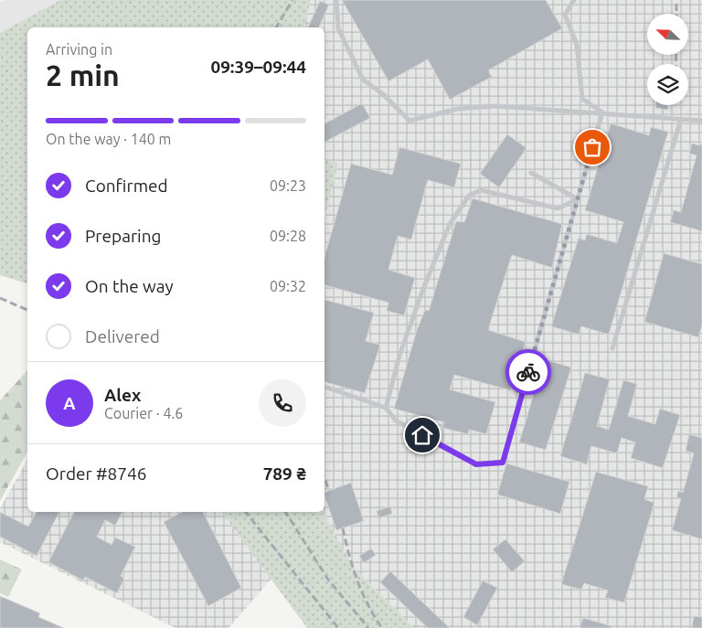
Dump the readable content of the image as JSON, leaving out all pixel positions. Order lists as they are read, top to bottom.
{
  "north": "top left",
  "page": {
    "heading": ["2 min", "Arriving in", "09:39–09:44"],
    "panel": [
      "Alex",
      "Courier · 4.6",
      "Order #8746",
      "789 ₴"
    ],
    "bar": "On the way · 140 m",
    "list": [
      ["Confirmed", "09:23"],
      ["Preparing", "09:28"],
      ["On the way", "09:32"],
      "Delivered"
    ],
    "round": "A"
  }
}
